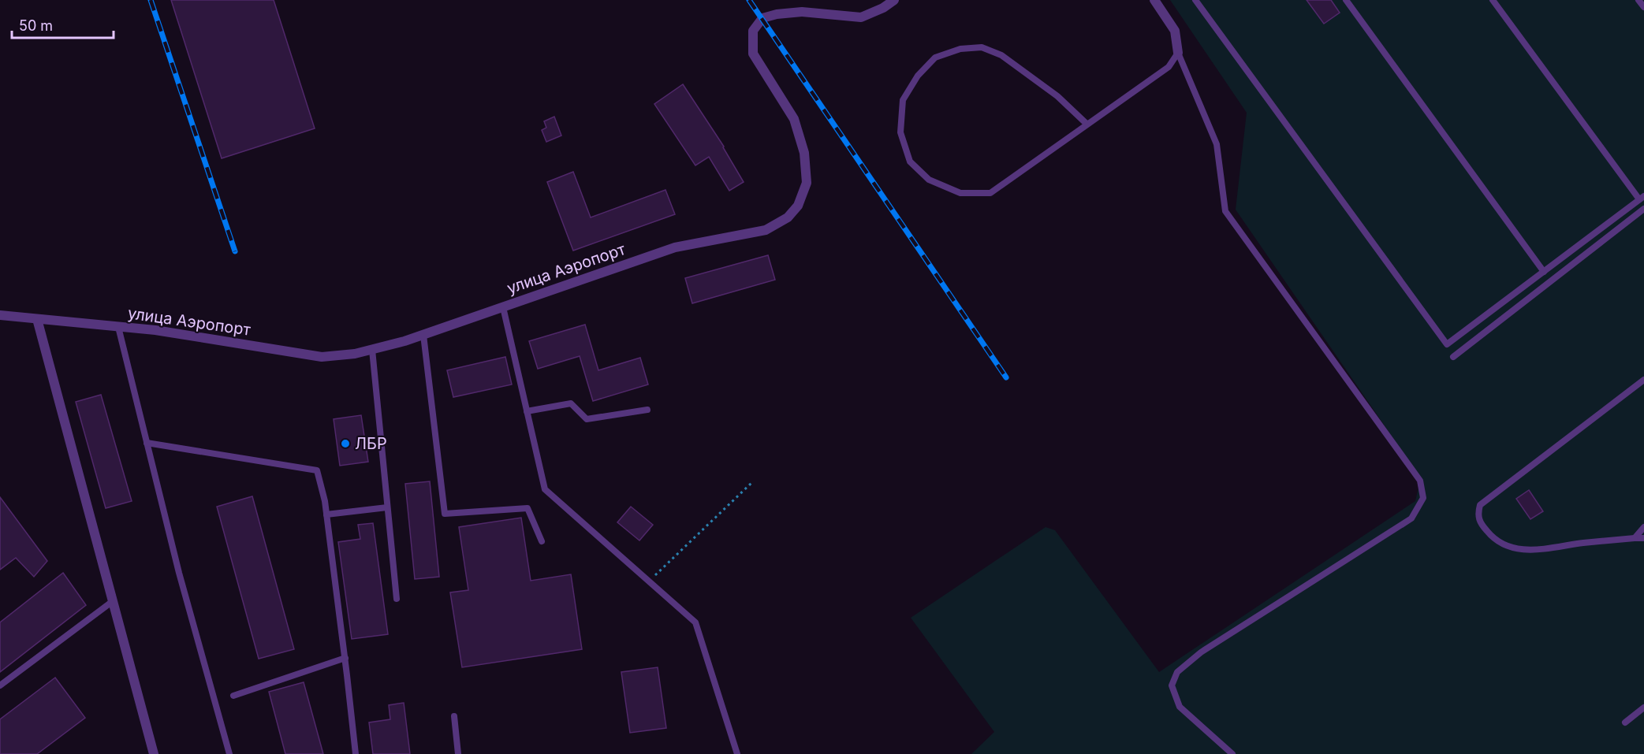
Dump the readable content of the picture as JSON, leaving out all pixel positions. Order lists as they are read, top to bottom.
{
  "streets": {
    "street": ["улица Аэропорт"]
  },
  "places": ["ЛБР"],
  "scale_bar": "50 m"
}
